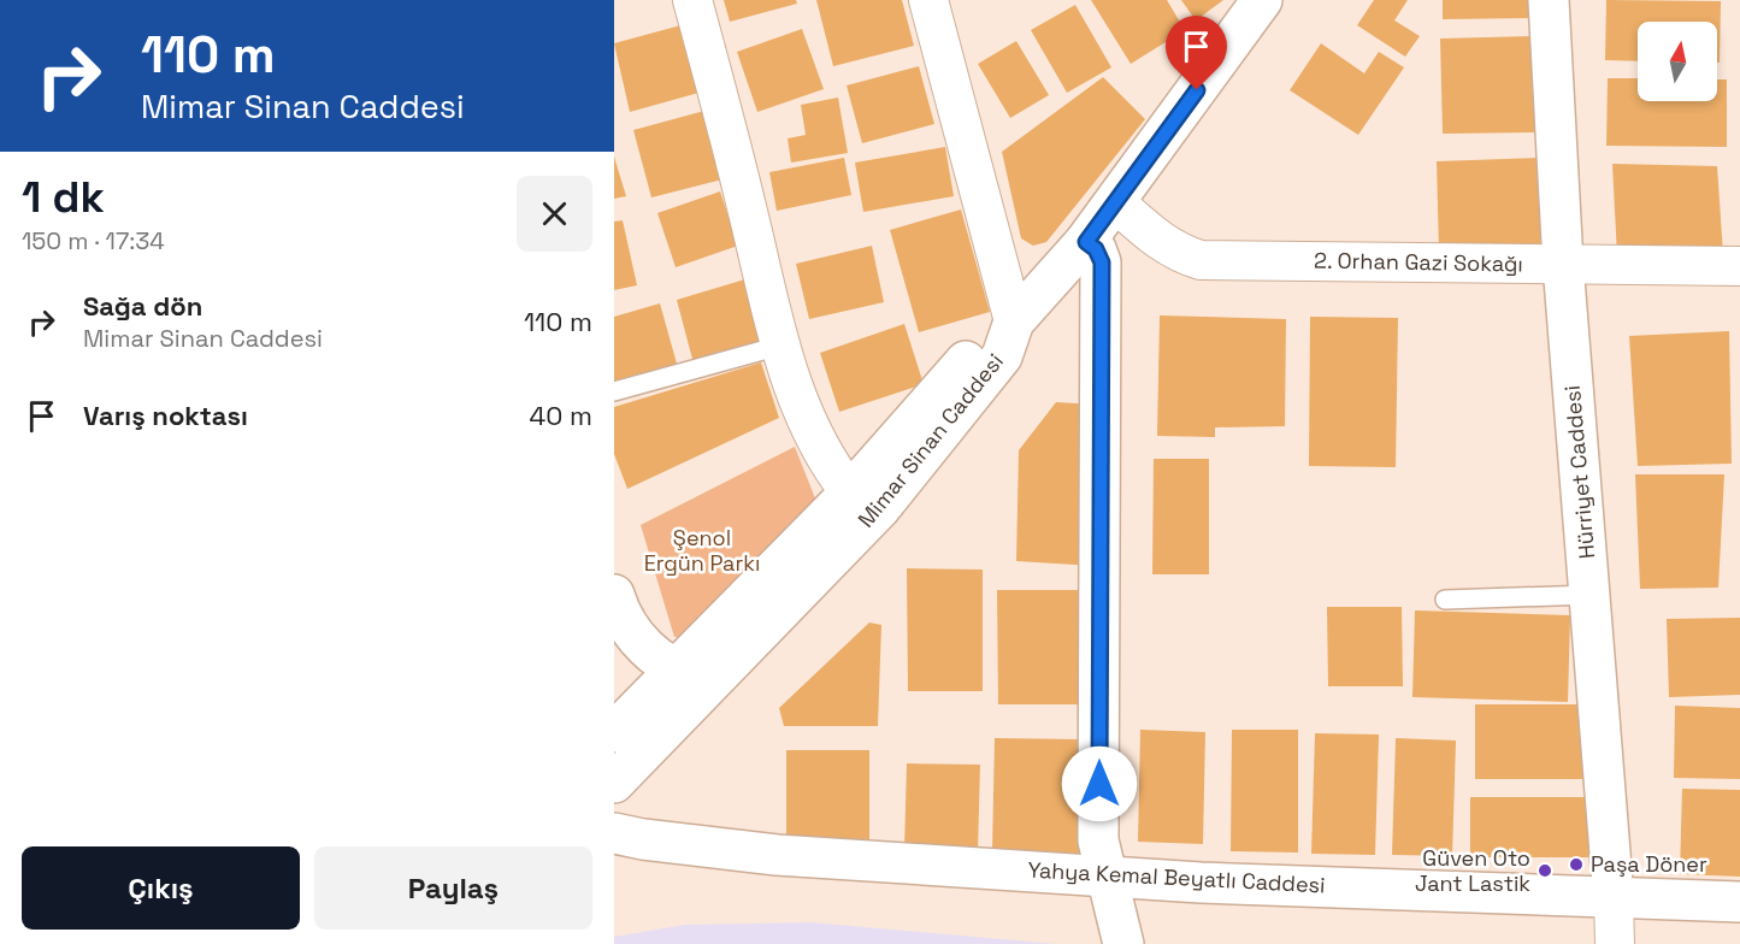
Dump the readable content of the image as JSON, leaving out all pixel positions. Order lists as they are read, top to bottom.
{
  "streets": {
    "street": [
      "2. Orhan Gazi Sokağı",
      "Mimar Sinan Caddesi",
      "Hürriyet Caddesi",
      "Yahya Kemal Beyatlı Caddesi"
    ]
  },
  "crossings": [
    ["2. Orhan Gazi Sokağı", "Mimar Sinan Caddesi"],
    ["2. Orhan Gazi Sokağı", "Hürriyet Caddesi"],
    ["Hürriyet Caddesi", "Yahya Kemal Beyatlı Caddesi"]
  ],
  "parks": ["Şenol Ergün Parkı"],
  "places": ["Paşa Döner", "Güven Oto Jant Lastik"],
  "north": "top",
  "page": {
    "turn": ["110 m", "Mimar Sinan Caddesi"],
    "heading": ["1 dk", "150 m · 17:34"],
    "list": [
      {
        "name": "Sağa dön",
        "note": "Mimar Sinan Caddesi",
        "value": "110 m"
      },
      {
        "name": "Varış noktası",
        "value": "40 m"
      }
    ],
    "buttons": ["Çıkış", "Paylaş"]
  }
}
